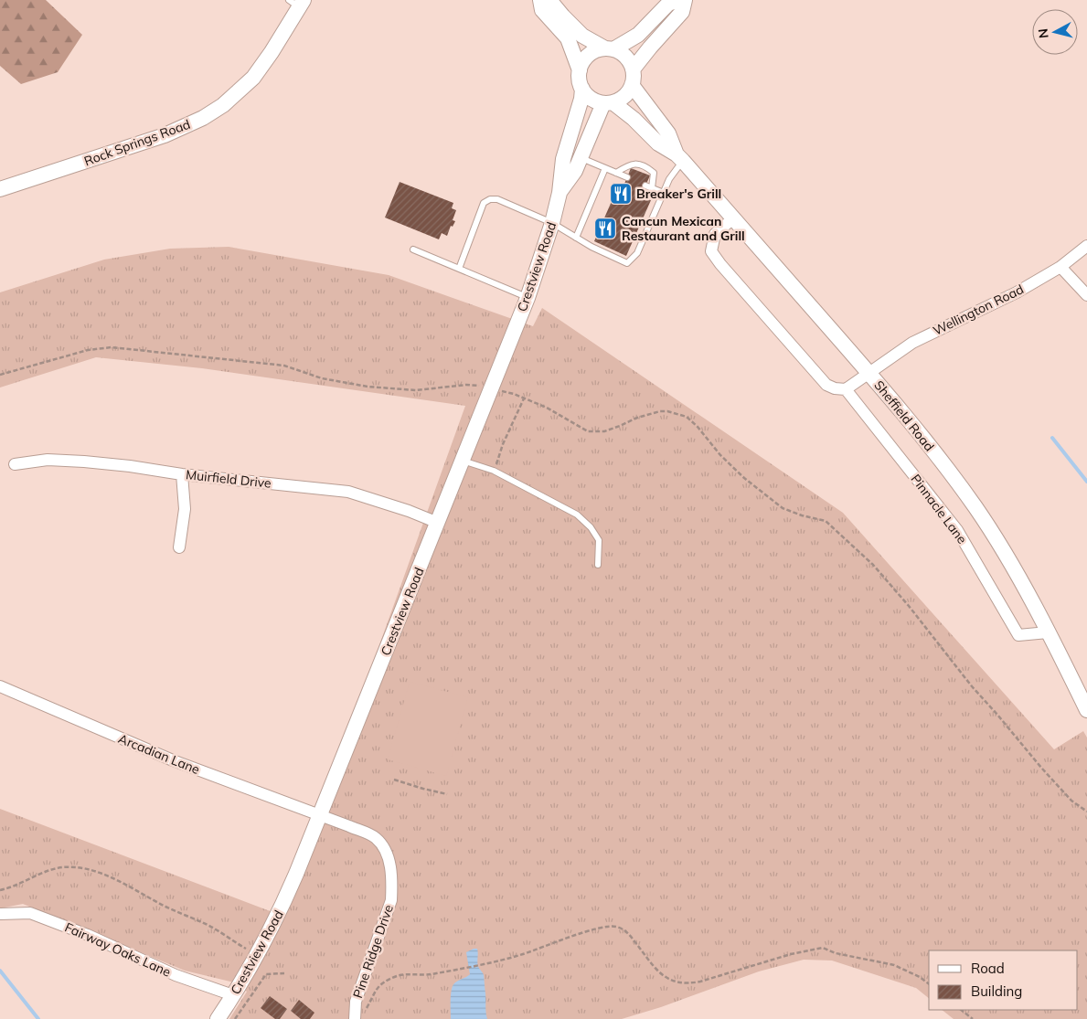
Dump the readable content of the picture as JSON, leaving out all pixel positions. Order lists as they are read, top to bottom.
{
  "streets": {
    "street": [
      "Rock Springs Road",
      "Crestview Road",
      "Wellington Road",
      "Sheffield Road",
      "Muirfield Drive",
      "Pinnacle Lane",
      "Arcadian Lane",
      "Fairway Oaks Lane",
      "Pine Ridge Drive"
    ]
  },
  "crossings": [
    ["Crestview Road", "Sheffield Road"],
    ["Crestview Road", "Muirfield Drive"],
    ["Crestview Road", "Arcadian Lane"],
    ["Crestview Road", "Fairway Oaks Lane"],
    ["Crestview Road", "Pine Ridge Drive"],
    ["Wellington Road", "Sheffield Road"],
    ["Sheffield Road", "Pinnacle Lane"],
    ["Arcadian Lane", "Pine Ridge Drive"]
  ],
  "places": {
    "restaurant": ["Breaker's Grill", "Cancun Mexican Restaurant and Grill"]
  },
  "legend": ["Road", "Building"],
  "north": "left"
}
